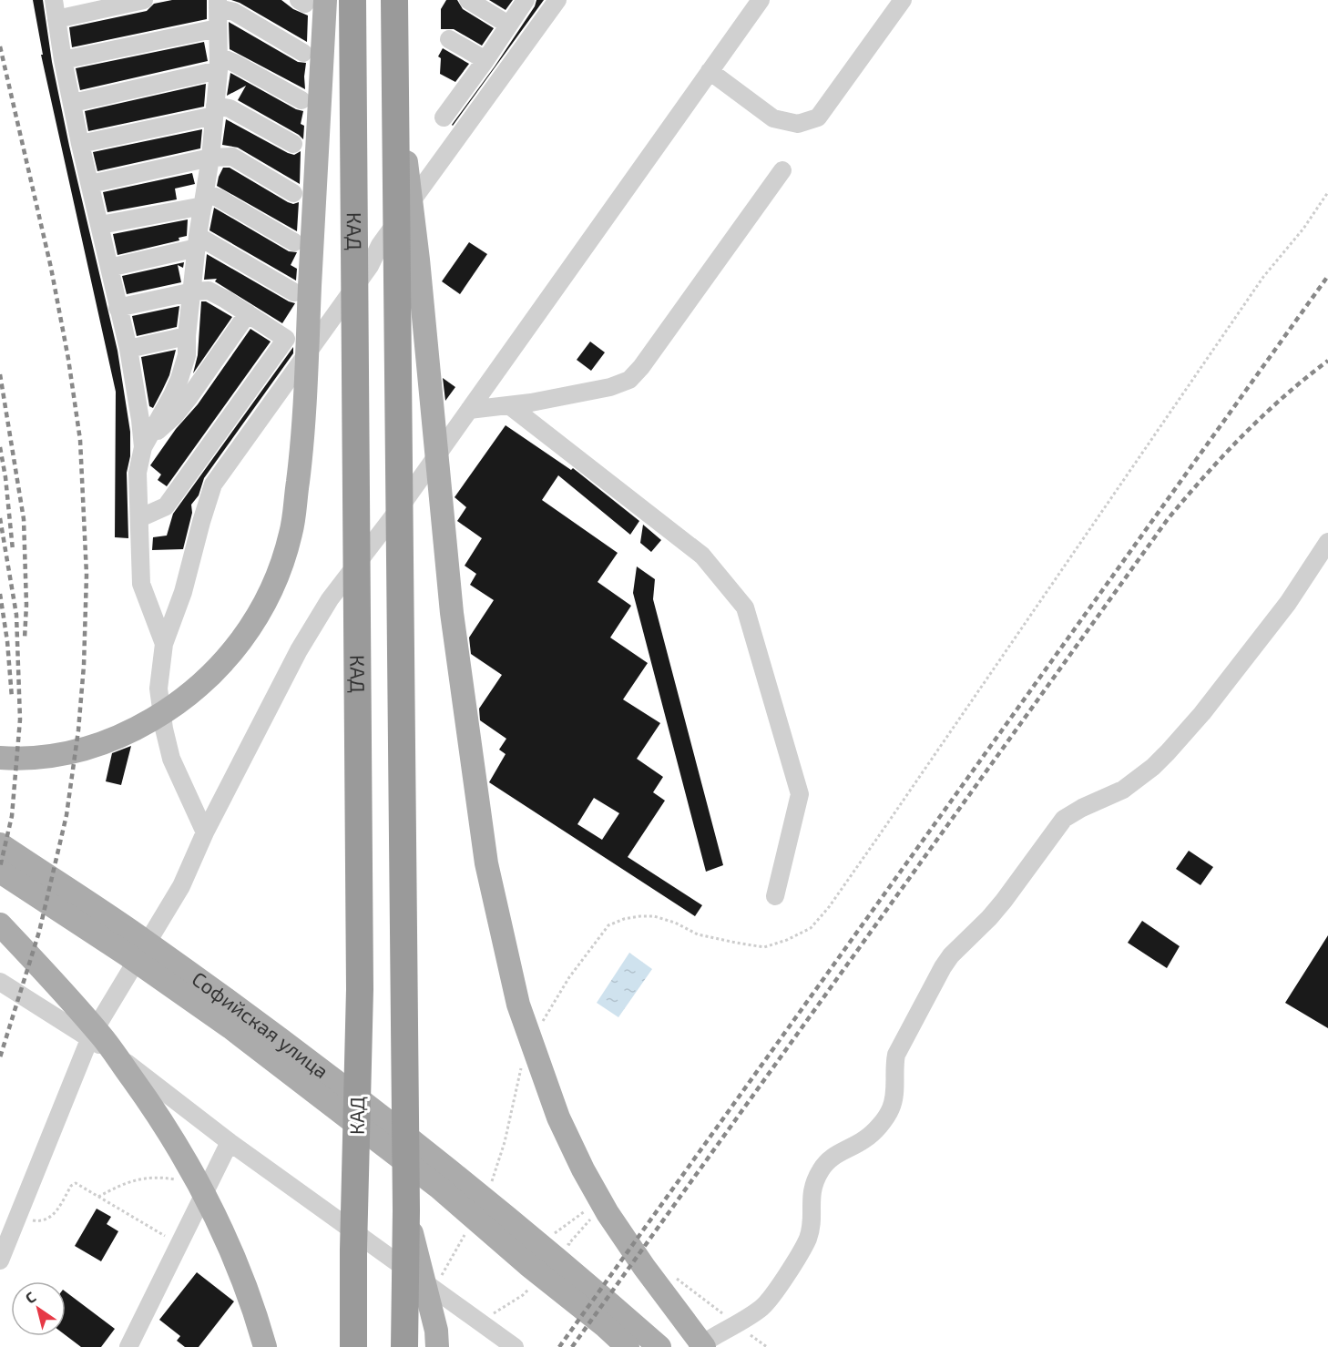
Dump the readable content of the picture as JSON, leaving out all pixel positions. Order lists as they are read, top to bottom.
{
  "streets": {
    "highway": ["КАД"],
    "main road": ["Софийская улица"]
  },
  "north": "top left"
}
